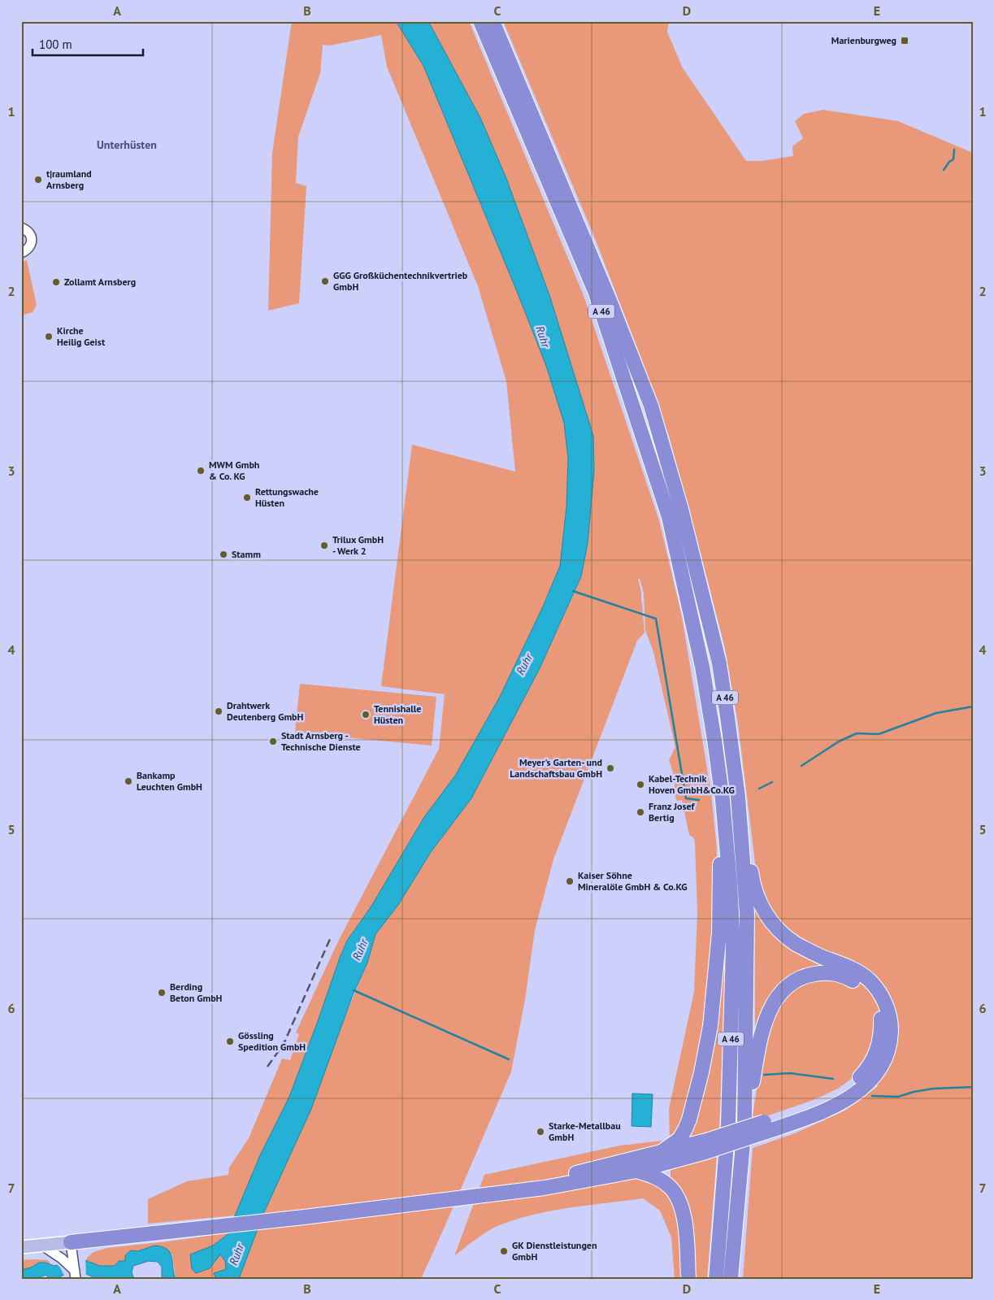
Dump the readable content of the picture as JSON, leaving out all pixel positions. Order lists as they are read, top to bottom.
{
  "streets": {
    "highway": ["A 46"]
  },
  "districts": ["Unterhüsten"],
  "water": ["Ruhr"],
  "places": {
    "transit": ["Marienburgweg"],
    "other": [
      "t|raumland Arnsberg",
      "GGG Großküchentechnikvertrieb GmbH",
      "Zollamt Arnsberg",
      "Kirche Heilig Geist",
      "MWM Gmbh & Co. KG",
      "Rettungswache Hüsten",
      "Trilux GmbH - Werk 2",
      "Stamm",
      "Drahtwerk Deutenberg GmbH",
      "Tennishalle Hüsten",
      "Stadt Arnsberg - Technische Dienste",
      "Meyer's Garten- und Landschaftsbau GmbH",
      "Bankamp Leuchten GmbH",
      "Kabel-Technik Hoven GmbH&Co.KG",
      "Franz Josef Bertig",
      "Kaiser Söhne Mineralöle GmbH & Co.KG",
      "Berding Beton GmbH",
      "Gössling Spedition GmbH",
      "Starke-Metallbau GmbH",
      "GK Dienstleistungen GmbH"
    ]
  },
  "scale_bar": "100 m",
  "grid": {
    "columns": [
      "A",
      "B",
      "C",
      "D",
      "E"
    ],
    "rows": [
      "1",
      "2",
      "3",
      "4",
      "5",
      "6",
      "7"
    ]
  }
}
